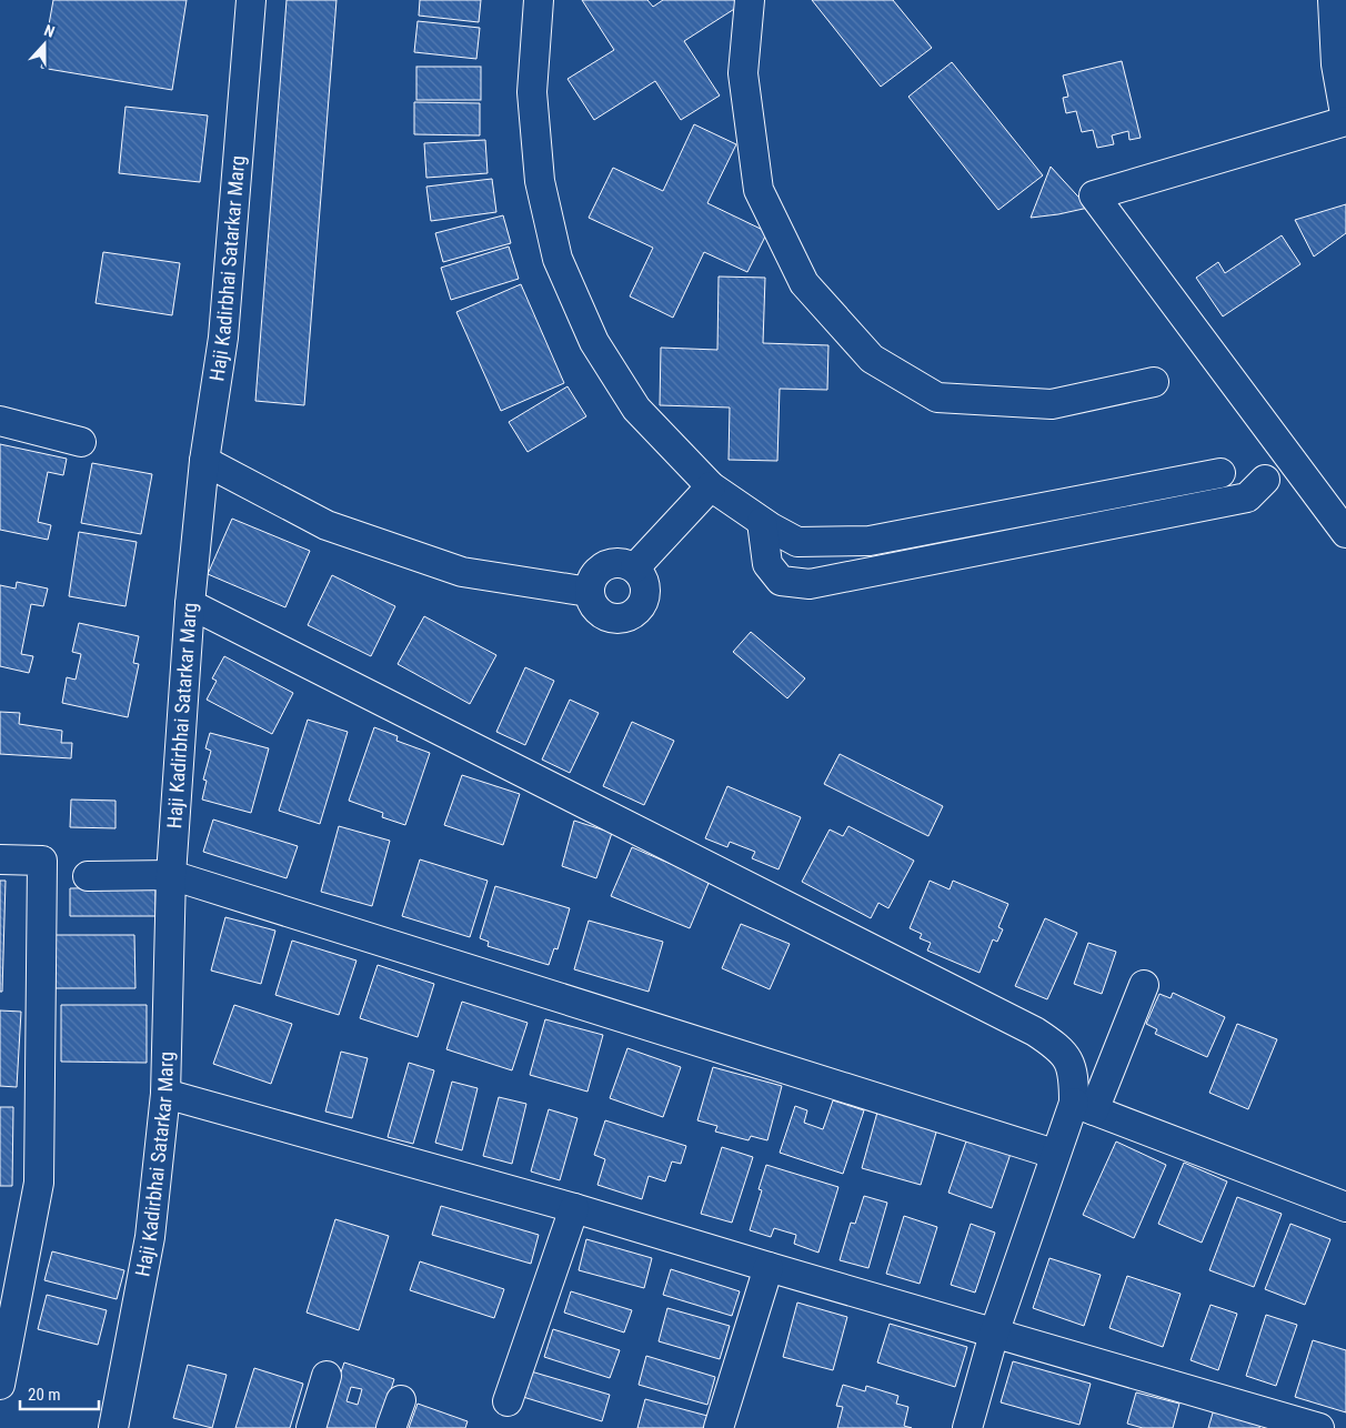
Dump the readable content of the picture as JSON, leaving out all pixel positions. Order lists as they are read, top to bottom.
{
  "streets": {
    "street": ["Haji Kadirbhai Satarkar Marg"]
  },
  "scale_bar": "20 m",
  "north": "top"
}
